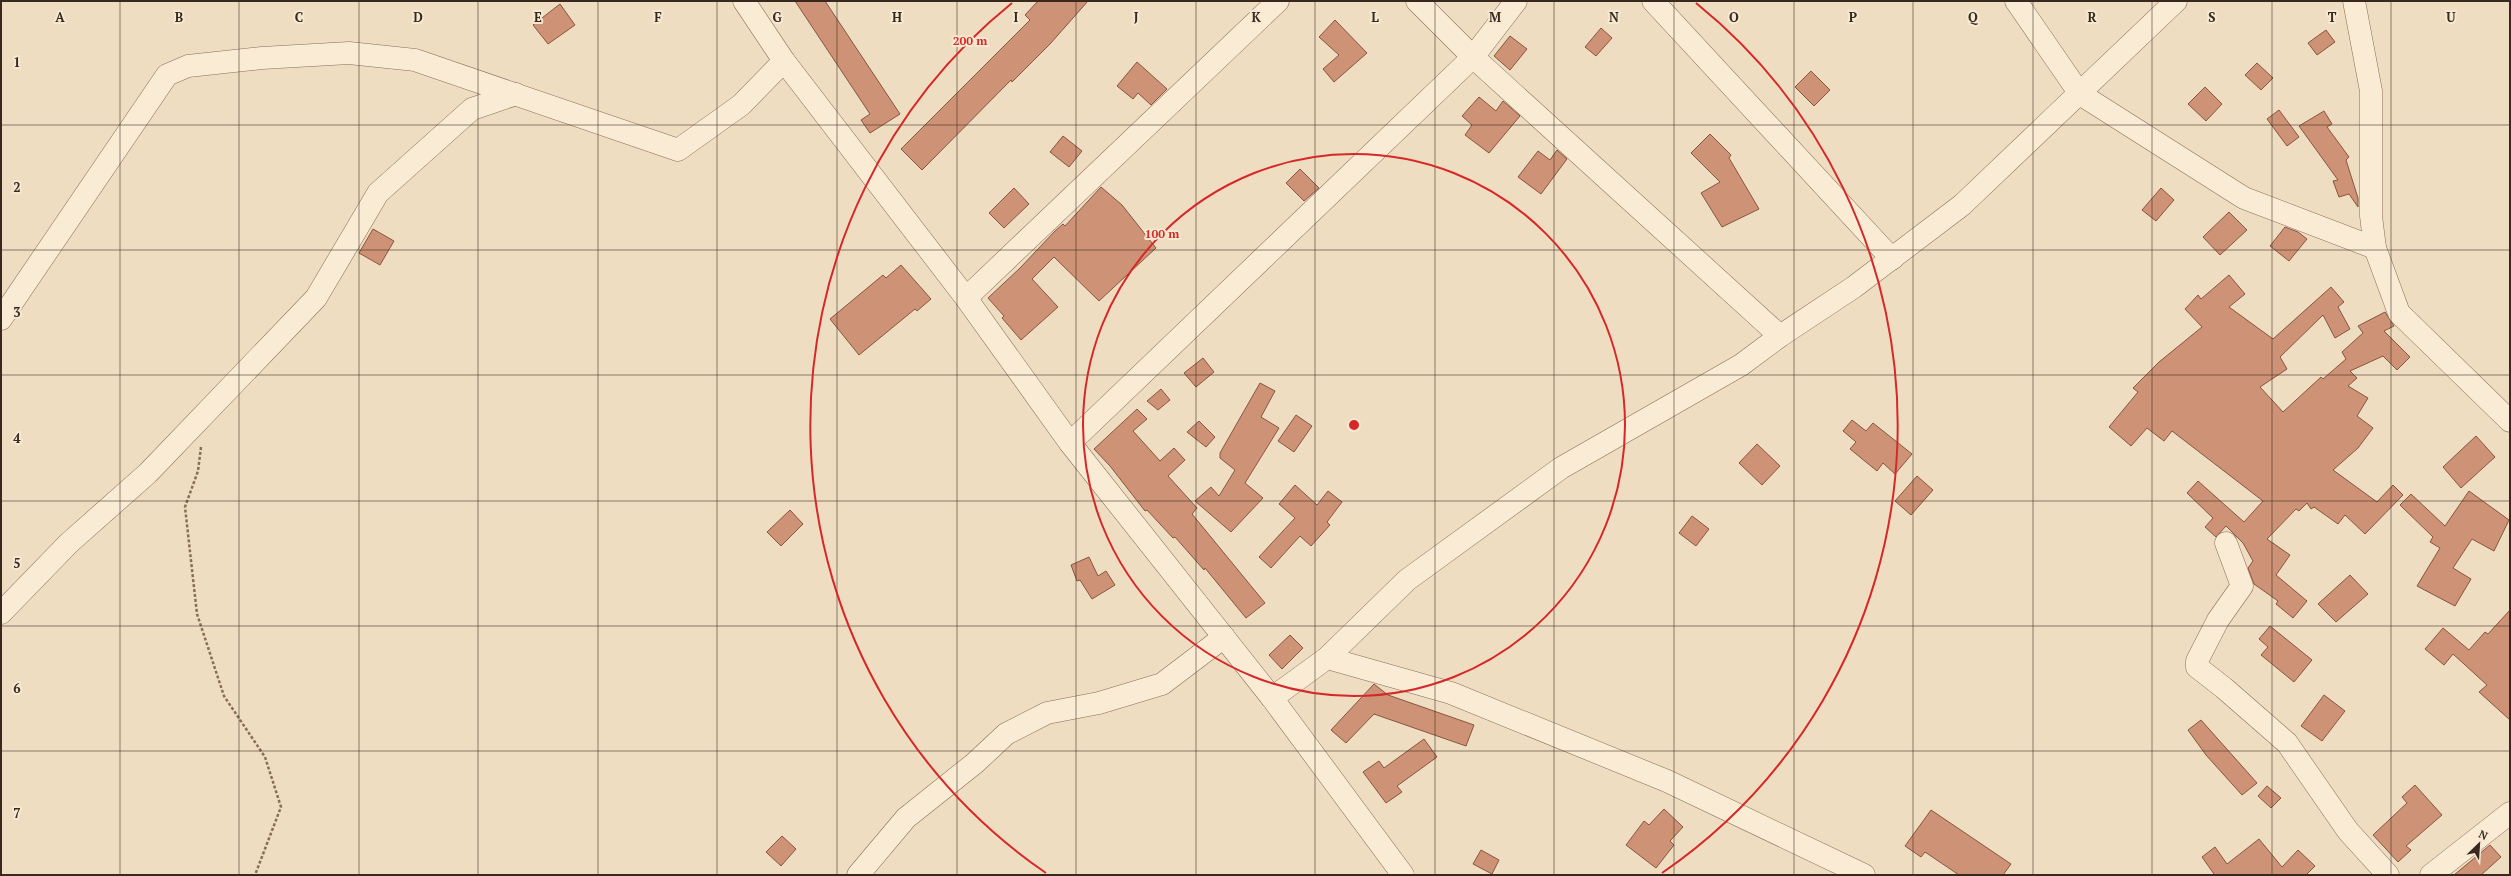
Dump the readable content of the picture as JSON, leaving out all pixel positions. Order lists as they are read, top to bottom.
{
  "north": "top right",
  "grid": {
    "columns": [
      "A",
      "B",
      "C",
      "D",
      "E",
      "F",
      "G",
      "H",
      "I",
      "J",
      "K",
      "L",
      "M",
      "N",
      "O",
      "P",
      "Q",
      "R",
      "S",
      "T",
      "U"
    ],
    "rows": [
      "1",
      "2",
      "3",
      "4",
      "5",
      "6",
      "7"
    ]
  },
  "rings": ["200 m", "100 m"]
}
